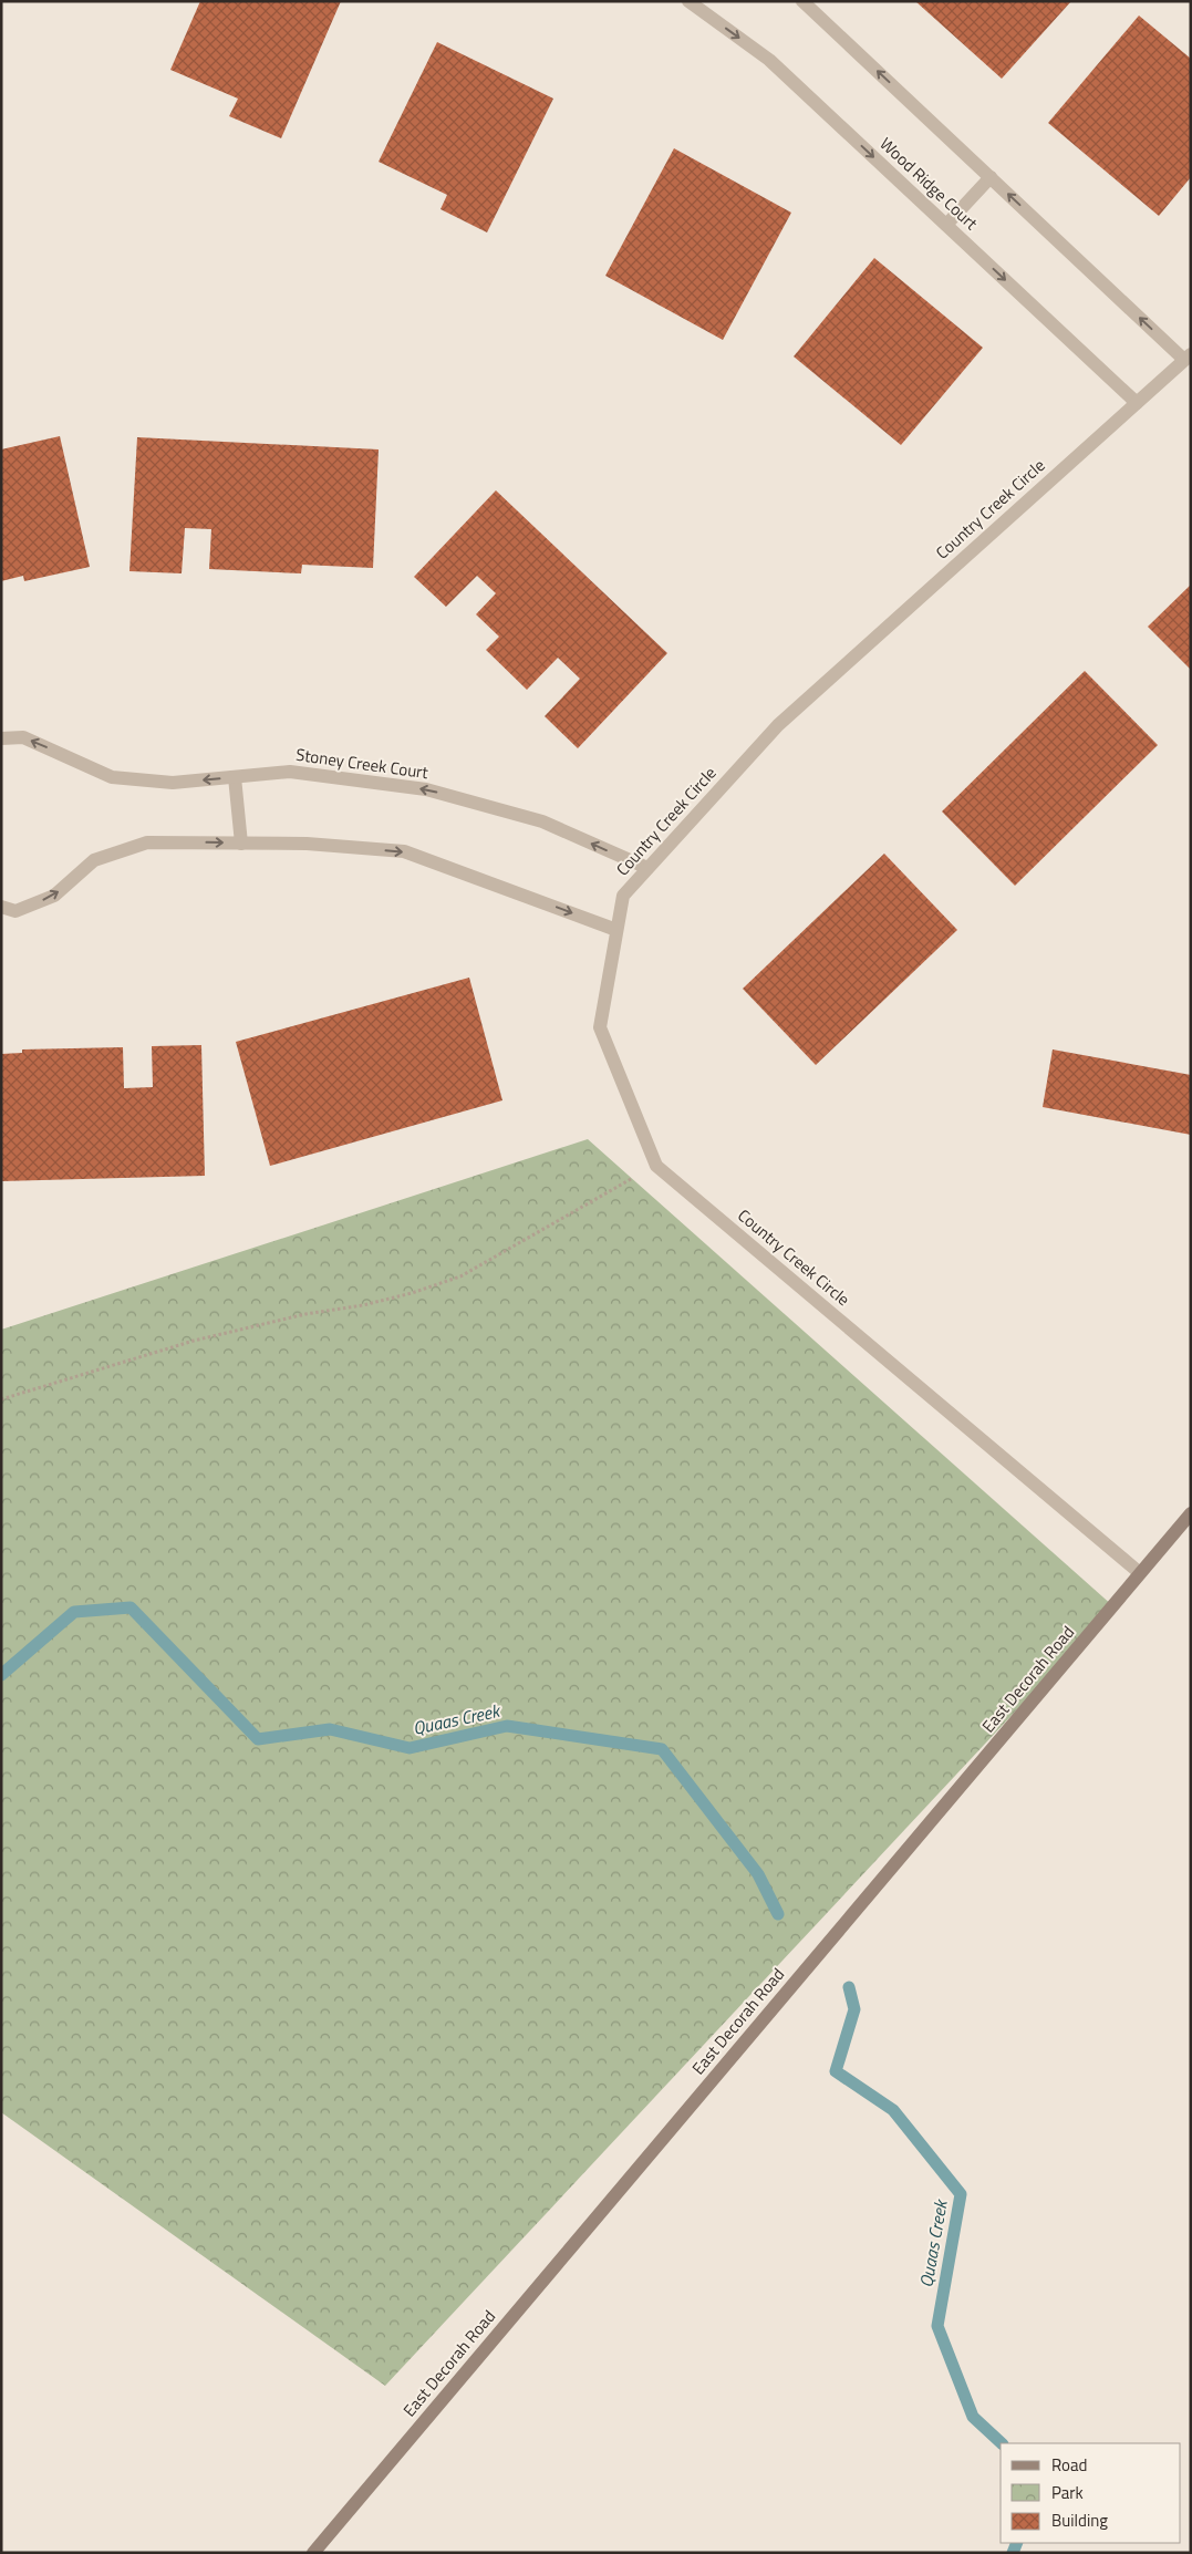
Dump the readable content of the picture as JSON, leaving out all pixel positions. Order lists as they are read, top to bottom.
{
  "streets": {
    "street": [
      "Wood Ridge Court",
      "Country Creek Circle",
      "Stoney Creek Court",
      "East Decorah Road"
    ]
  },
  "crossings": [
    ["Wood Ridge Court", "Country Creek Circle"],
    ["Country Creek Circle", "Stoney Creek Court"],
    ["Country Creek Circle", "East Decorah Road"]
  ],
  "water": ["Quaas Creek"],
  "legend": ["Road", "Park", "Building"]
}
